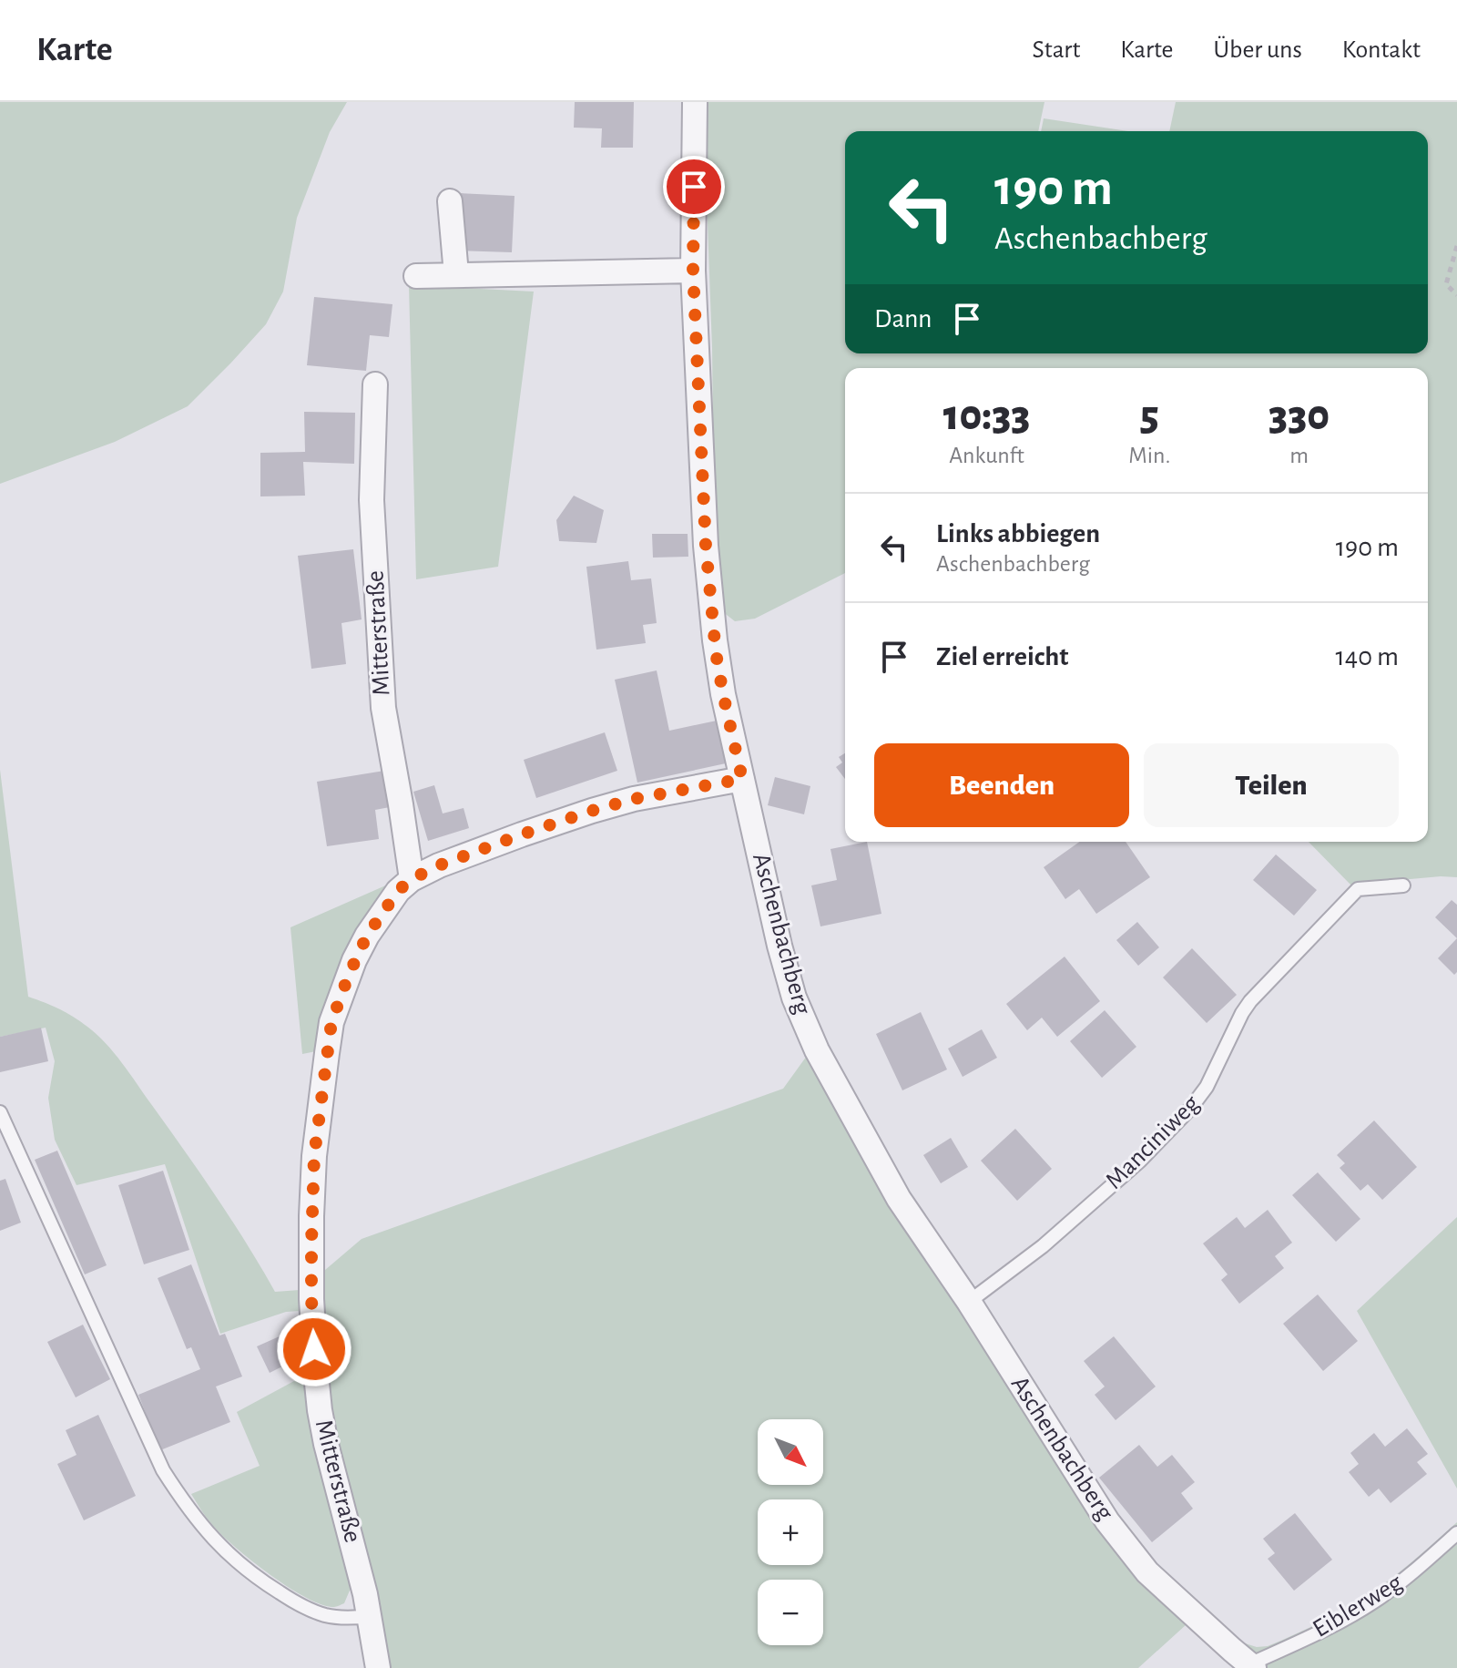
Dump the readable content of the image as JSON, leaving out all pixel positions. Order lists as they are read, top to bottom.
{
  "streets": {
    "street": ["Mitterstraße", "Aschenbachberg"],
    "lane": ["Manciniweg", "Eiblerweg"]
  },
  "crossings": [
    ["Mitterstraße", "Aschenbachberg"],
    ["Aschenbachberg", "Manciniweg"],
    ["Aschenbachberg", "Eiblerweg"]
  ],
  "north": "bottom right",
  "page": {
    "header": "Karte",
    "nav": [
      "Start",
      "Karte",
      "Über uns",
      "Kontakt"
    ],
    "turn": ["190 m", "Aschenbachberg"],
    "then": "Dann",
    "eta": [
      "10:33",
      "Ankunft",
      "5",
      "Min.",
      "330",
      "m"
    ],
    "list": [
      {
        "name": "Links abbiegen",
        "note": "Aschenbachberg",
        "value": "190 m"
      },
      {
        "name": "Ziel erreicht",
        "value": "140 m"
      }
    ],
    "buttons": ["Beenden", "Teilen"],
    "map_buttons": ["+", "−"]
  }
}
